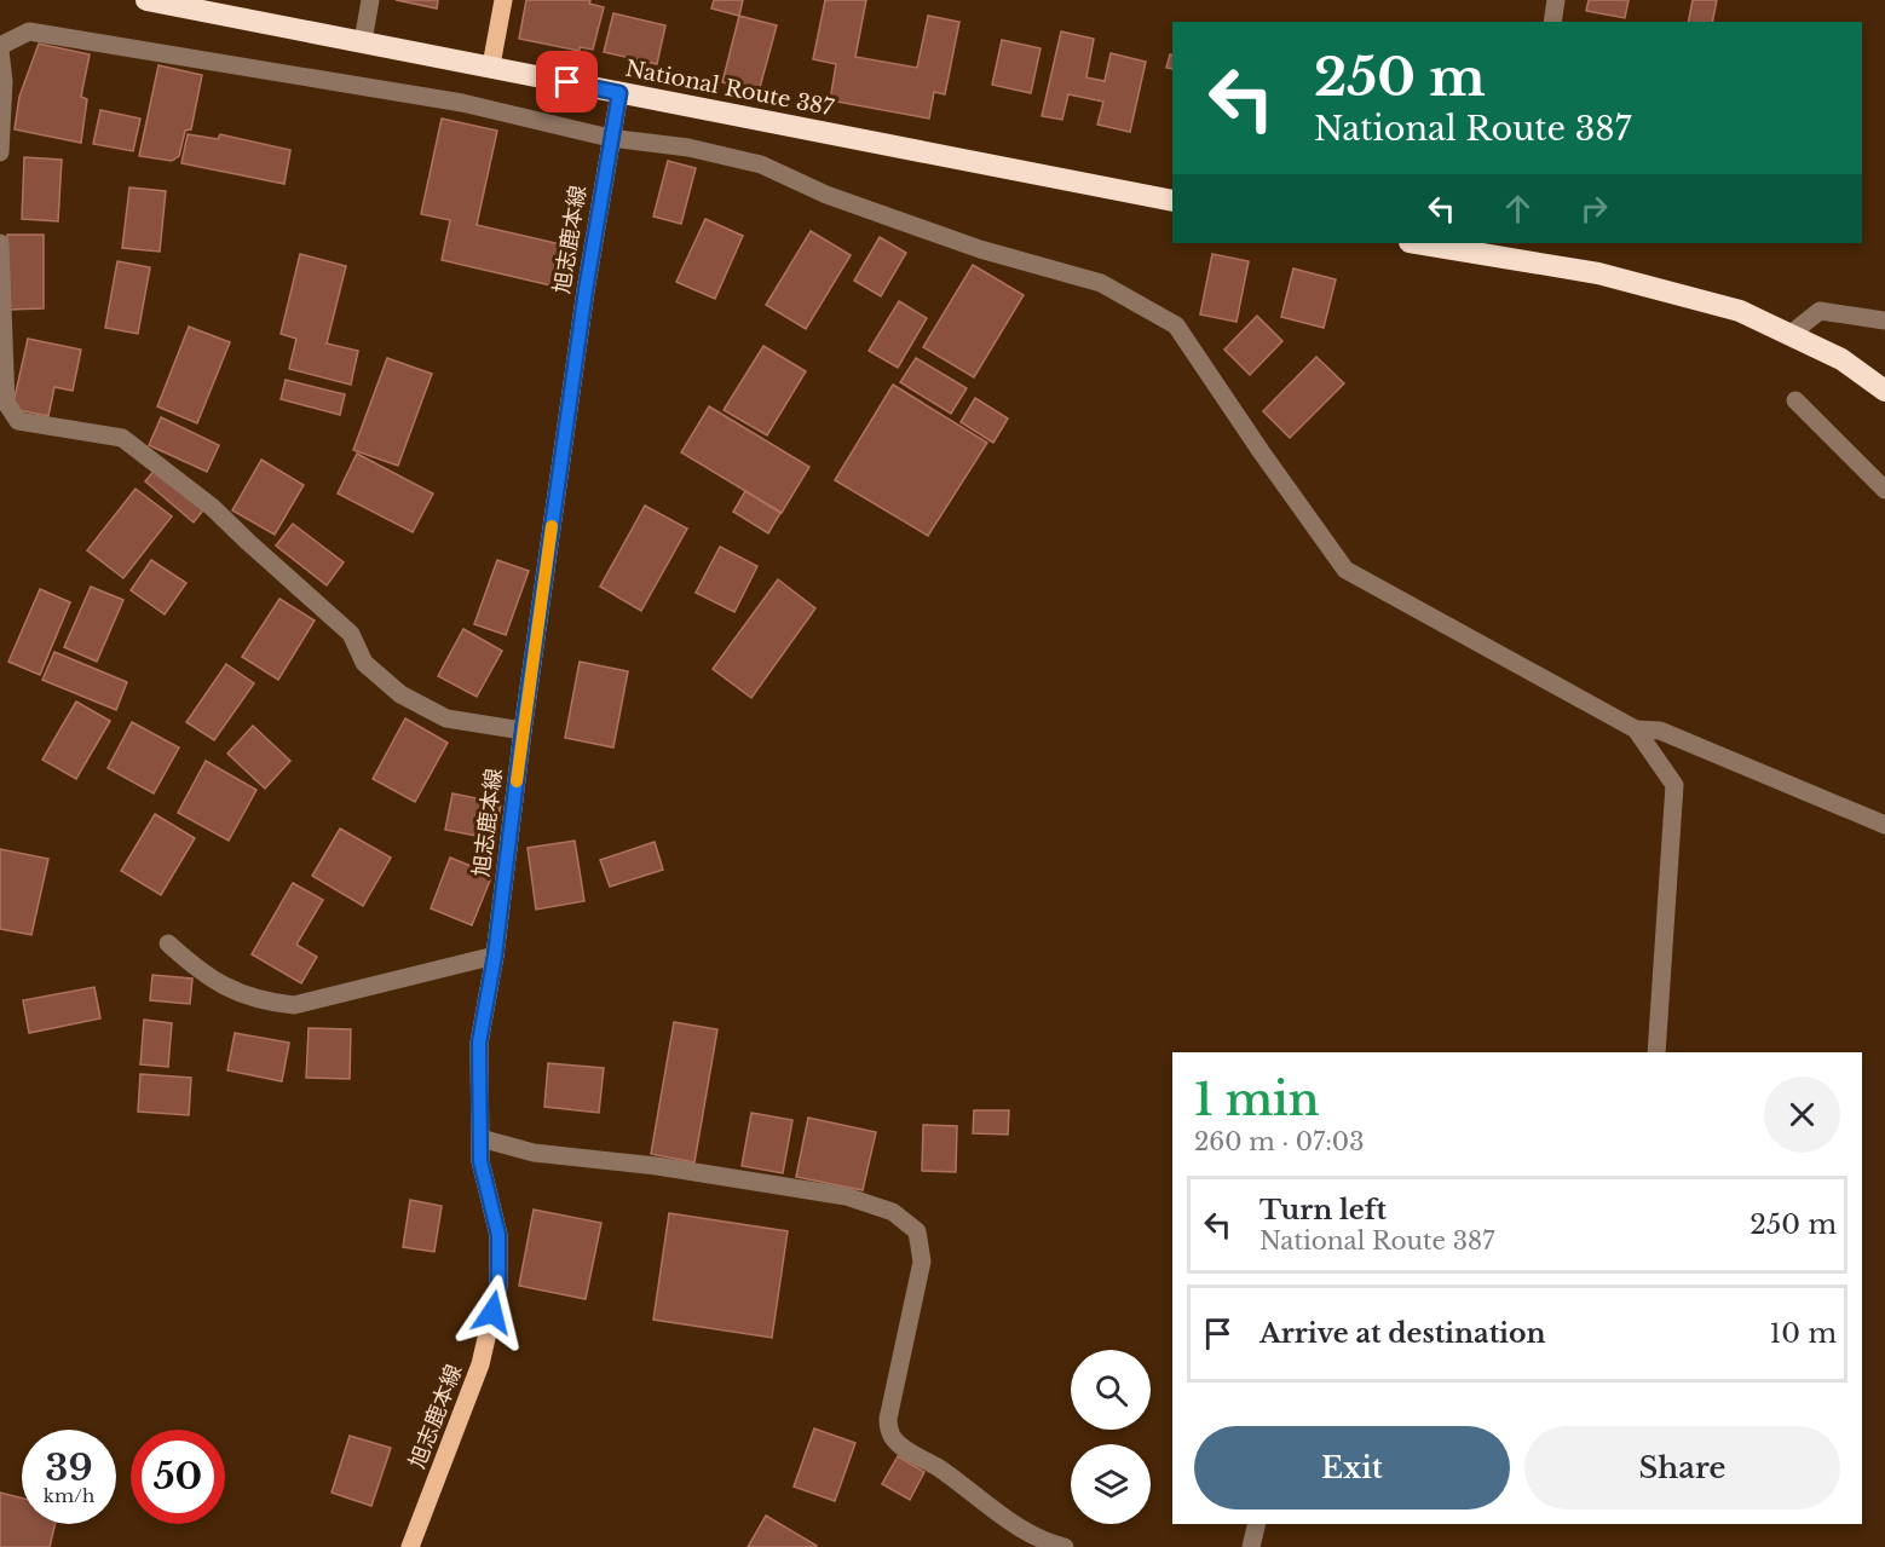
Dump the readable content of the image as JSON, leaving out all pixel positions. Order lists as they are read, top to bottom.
{
  "streets": {
    "highway": ["National Route 387"],
    "main road": ["旭志鹿本線"]
  },
  "crossings": [
    ["National Route 387", "旭志鹿本線"]
  ],
  "page": {
    "turn": ["250 m", "National Route 387"],
    "heading": ["1 min", "260 m · 07:03"],
    "list": [
      {
        "name": "Turn left",
        "note": "National Route 387",
        "value": "250 m"
      },
      {
        "name": "Arrive at destination",
        "value": "10 m"
      }
    ],
    "buttons": ["Exit", "Share"],
    "speed": "39 km/h",
    "limit": "50"
  }
}
